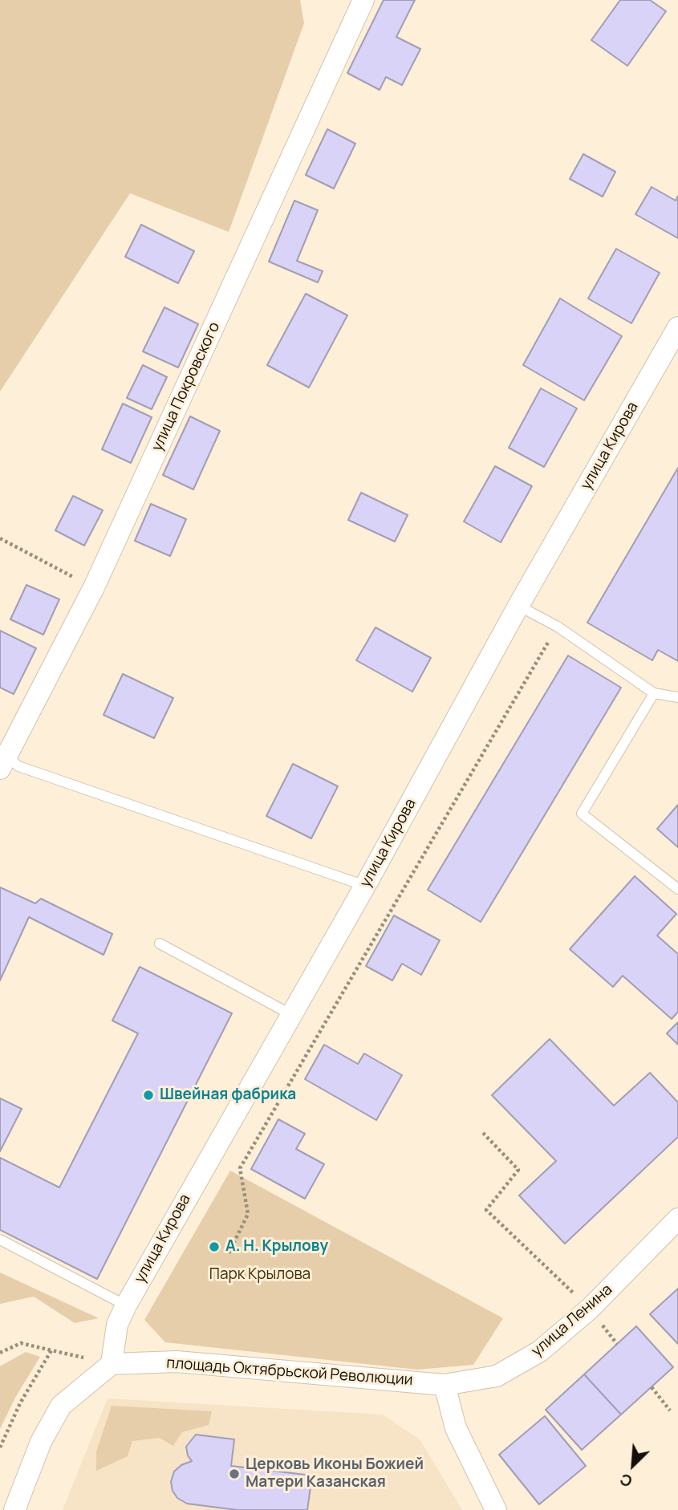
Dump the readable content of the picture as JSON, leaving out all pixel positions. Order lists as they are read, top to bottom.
{
  "streets": {
    "street": [
      "улица Покровского",
      "улица Кирова",
      "улица Ленина",
      "площадь Октябрьской Революции"
    ]
  },
  "crossings": [
    ["улица Кирова", "площадь Октябрьской Революции"],
    ["улица Ленина", "площадь Октябрьской Революции"]
  ],
  "parks": ["Парк Крылова"],
  "places": ["Швейная фабрика", "А. Н. Крылову", "Церковь Иконы Божией Матери Казанская"],
  "north": "bottom left"
}
